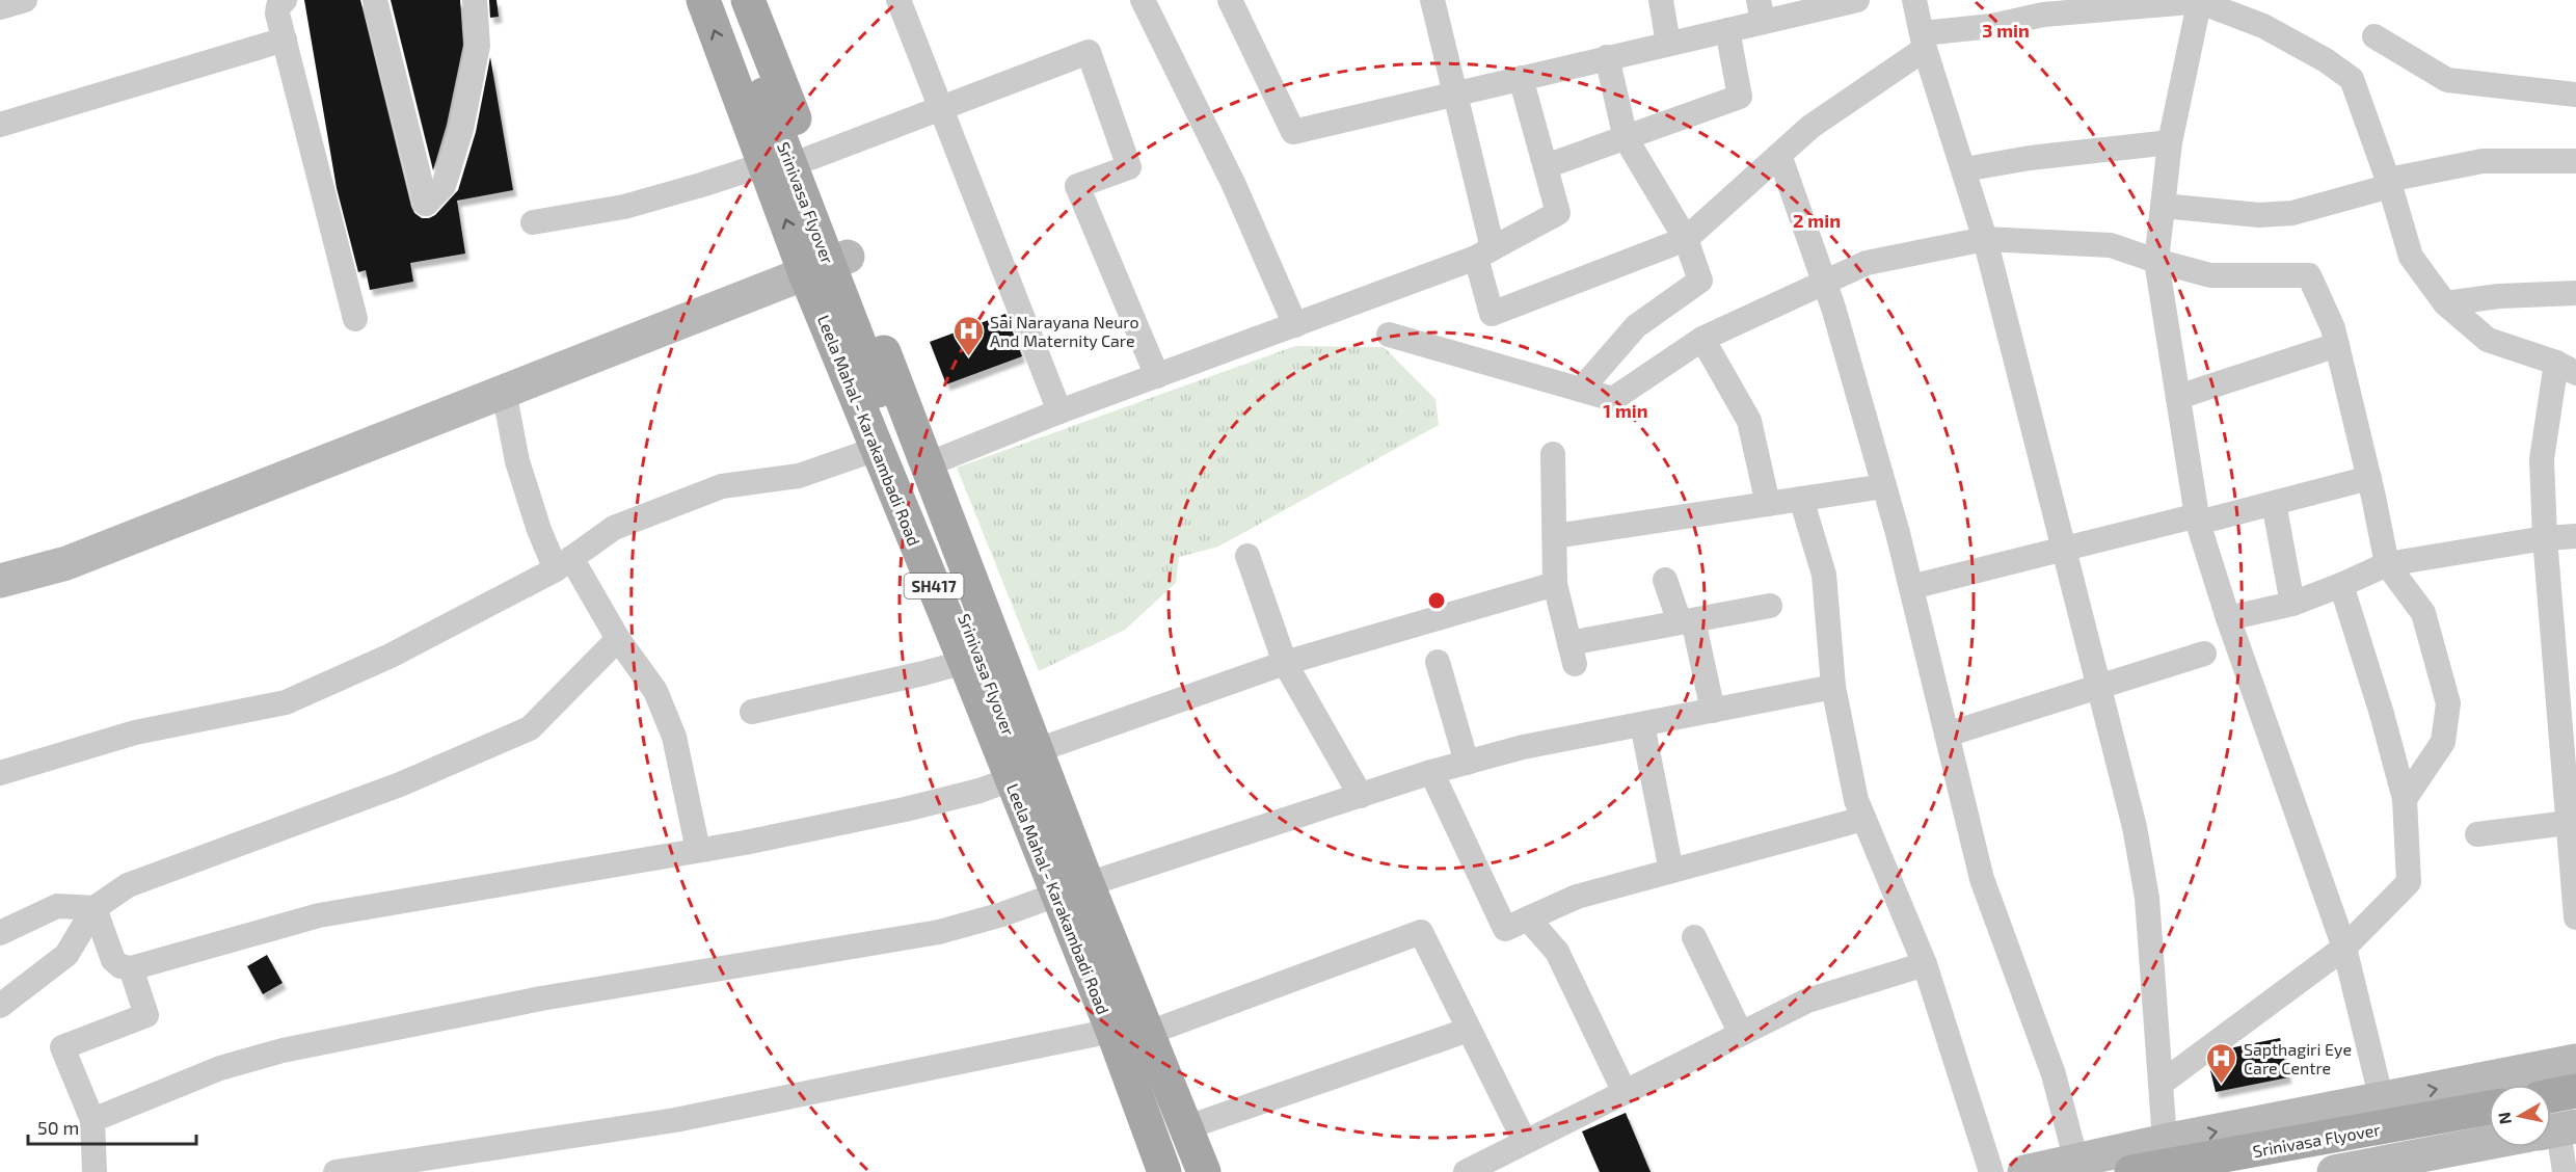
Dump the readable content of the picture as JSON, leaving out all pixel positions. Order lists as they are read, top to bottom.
{
  "streets": {
    "main road": ["Srinivasa Flyover", "Leela Mahal - Karakambadi Road", "SH417"]
  },
  "crossings": [
    ["Srinivasa Flyover", "Leela Mahal - Karakambadi Road"]
  ],
  "places": {
    "hospital": ["Sai Narayana Neuro And Maternity Care", "Sapthagiri Eye Care Centre"]
  },
  "scale_bar": "50 m",
  "north": "left",
  "rings": ["3 min", "2 min", "1 min"]
}
